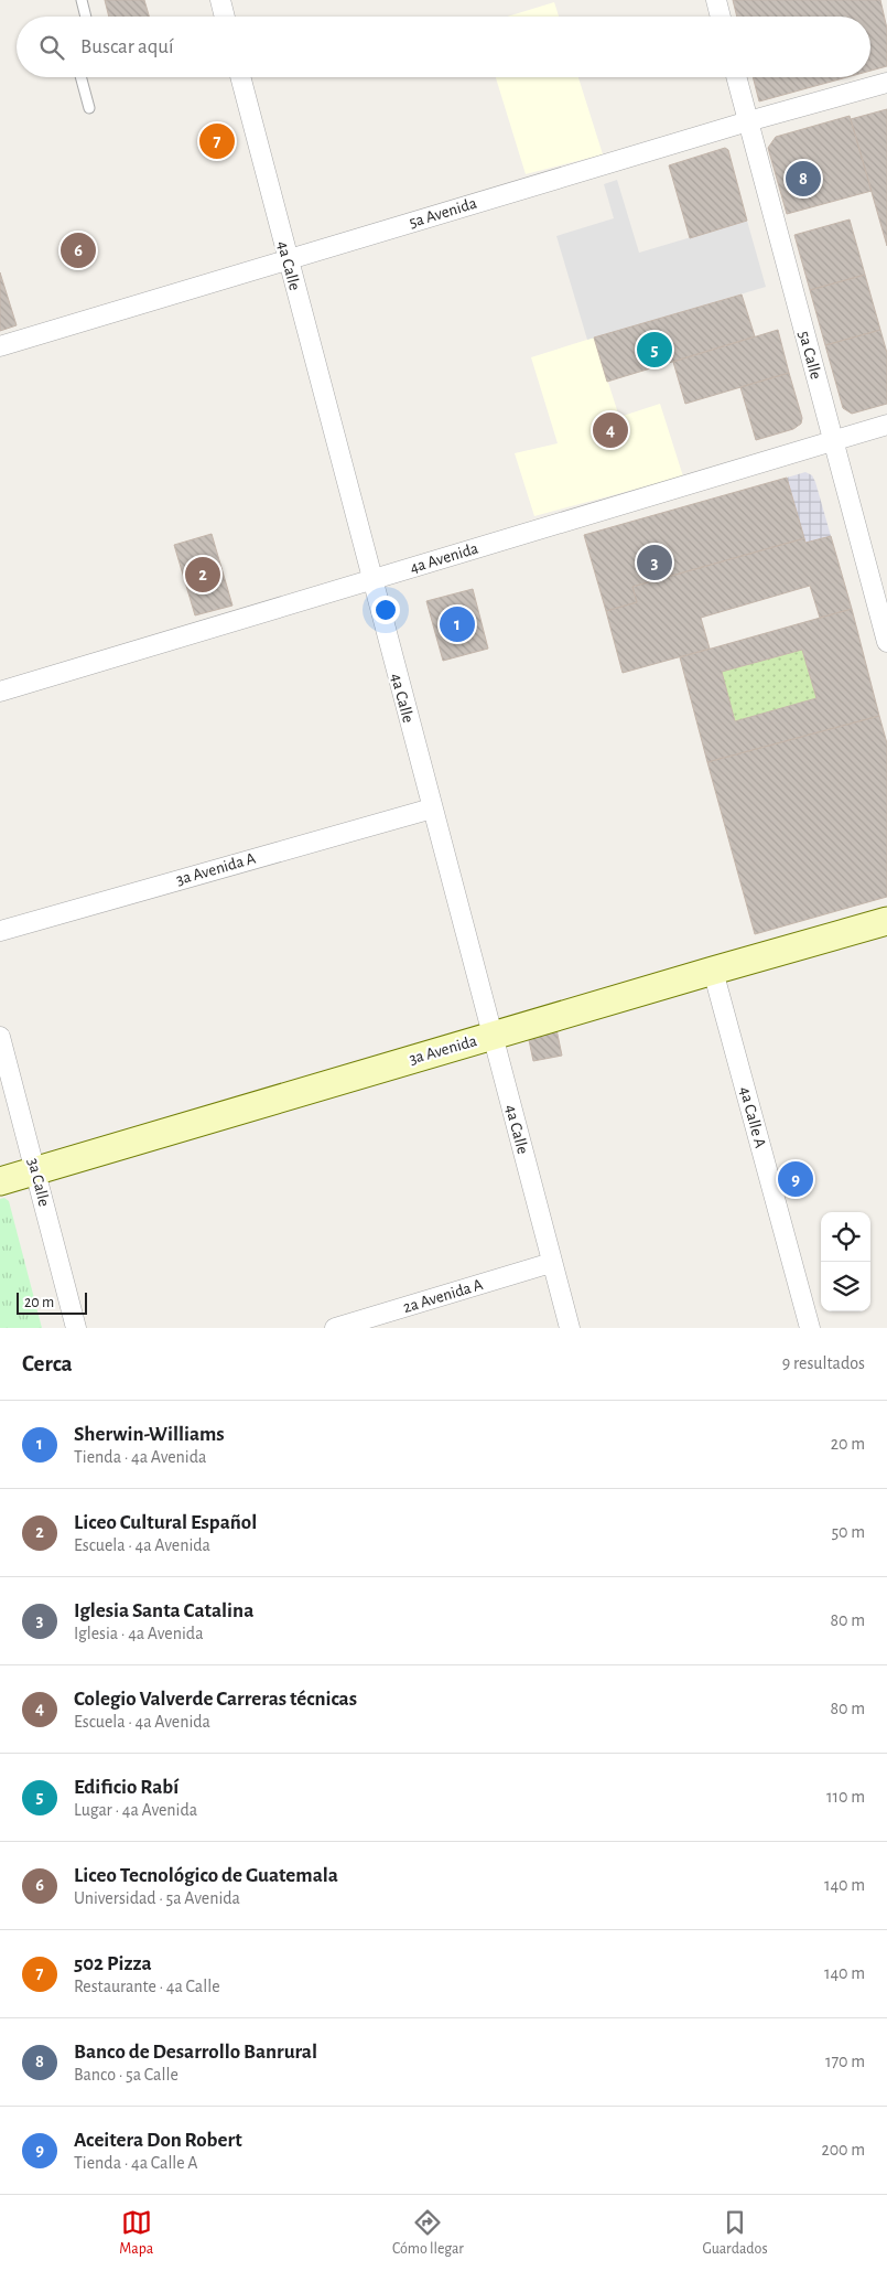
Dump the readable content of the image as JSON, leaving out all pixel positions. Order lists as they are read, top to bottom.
{
  "streets": {
    "street": [
      "5a Avenida",
      "4a Calle",
      "5a Calle",
      "4a Avenida",
      "3a Avenida A",
      "3a Avenida",
      "4a Calle A",
      "3a Calle",
      "2a Avenida A"
    ]
  },
  "crossings": [
    ["5a Avenida", "4a Calle"],
    ["5a Avenida", "5a Calle"],
    ["4a Calle", "4a Avenida"],
    ["4a Calle", "3a Avenida A"],
    ["4a Calle", "3a Avenida"],
    ["4a Calle", "2a Avenida A"],
    ["5a Calle", "4a Avenida"],
    ["3a Avenida", "4a Calle A"],
    ["3a Avenida", "3a Calle"]
  ],
  "scale_bar": "20 m",
  "page": {
    "search": "Buscar aquí",
    "pins": [
      "7",
      "8",
      "6",
      "5",
      "4",
      "3",
      "2",
      "1",
      "9"
    ],
    "scale": "20 m",
    "heading": ["Cerca", "9 resultados"],
    "list": [
      {
        "mark": "1",
        "name": "Sherwin-Williams",
        "note": "Tienda · 4a Avenida",
        "value": "20 m"
      },
      {
        "mark": "2",
        "name": "Liceo Cultural Español",
        "note": "Escuela · 4a Avenida",
        "value": "50 m"
      },
      {
        "mark": "3",
        "name": "Iglesia Santa Catalina",
        "note": "Iglesia · 4a Avenida",
        "value": "80 m"
      },
      {
        "mark": "4",
        "name": "Colegio Valverde Carreras técnicas",
        "note": "Escuela · 4a Avenida",
        "value": "80 m"
      },
      {
        "mark": "5",
        "name": "Edificio Rabí",
        "note": "Lugar · 4a Avenida",
        "value": "110 m"
      },
      {
        "mark": "6",
        "name": "Liceo Tecnológico de Guatemala",
        "note": "Universidad · 5a Avenida",
        "value": "140 m"
      },
      {
        "mark": "7",
        "name": "502 Pizza",
        "note": "Restaurante · 4a Calle",
        "value": "140 m"
      },
      {
        "mark": "8",
        "name": "Banco de Desarrollo Banrural",
        "note": "Banco · 5a Calle",
        "value": "170 m"
      },
      {
        "mark": "9",
        "name": "Aceitera Don Robert",
        "note": "Tienda · 4a Calle A",
        "value": "200 m"
      }
    ],
    "nav": ["Mapa", "Cómo llegar", "Guardados"]
  }
}
